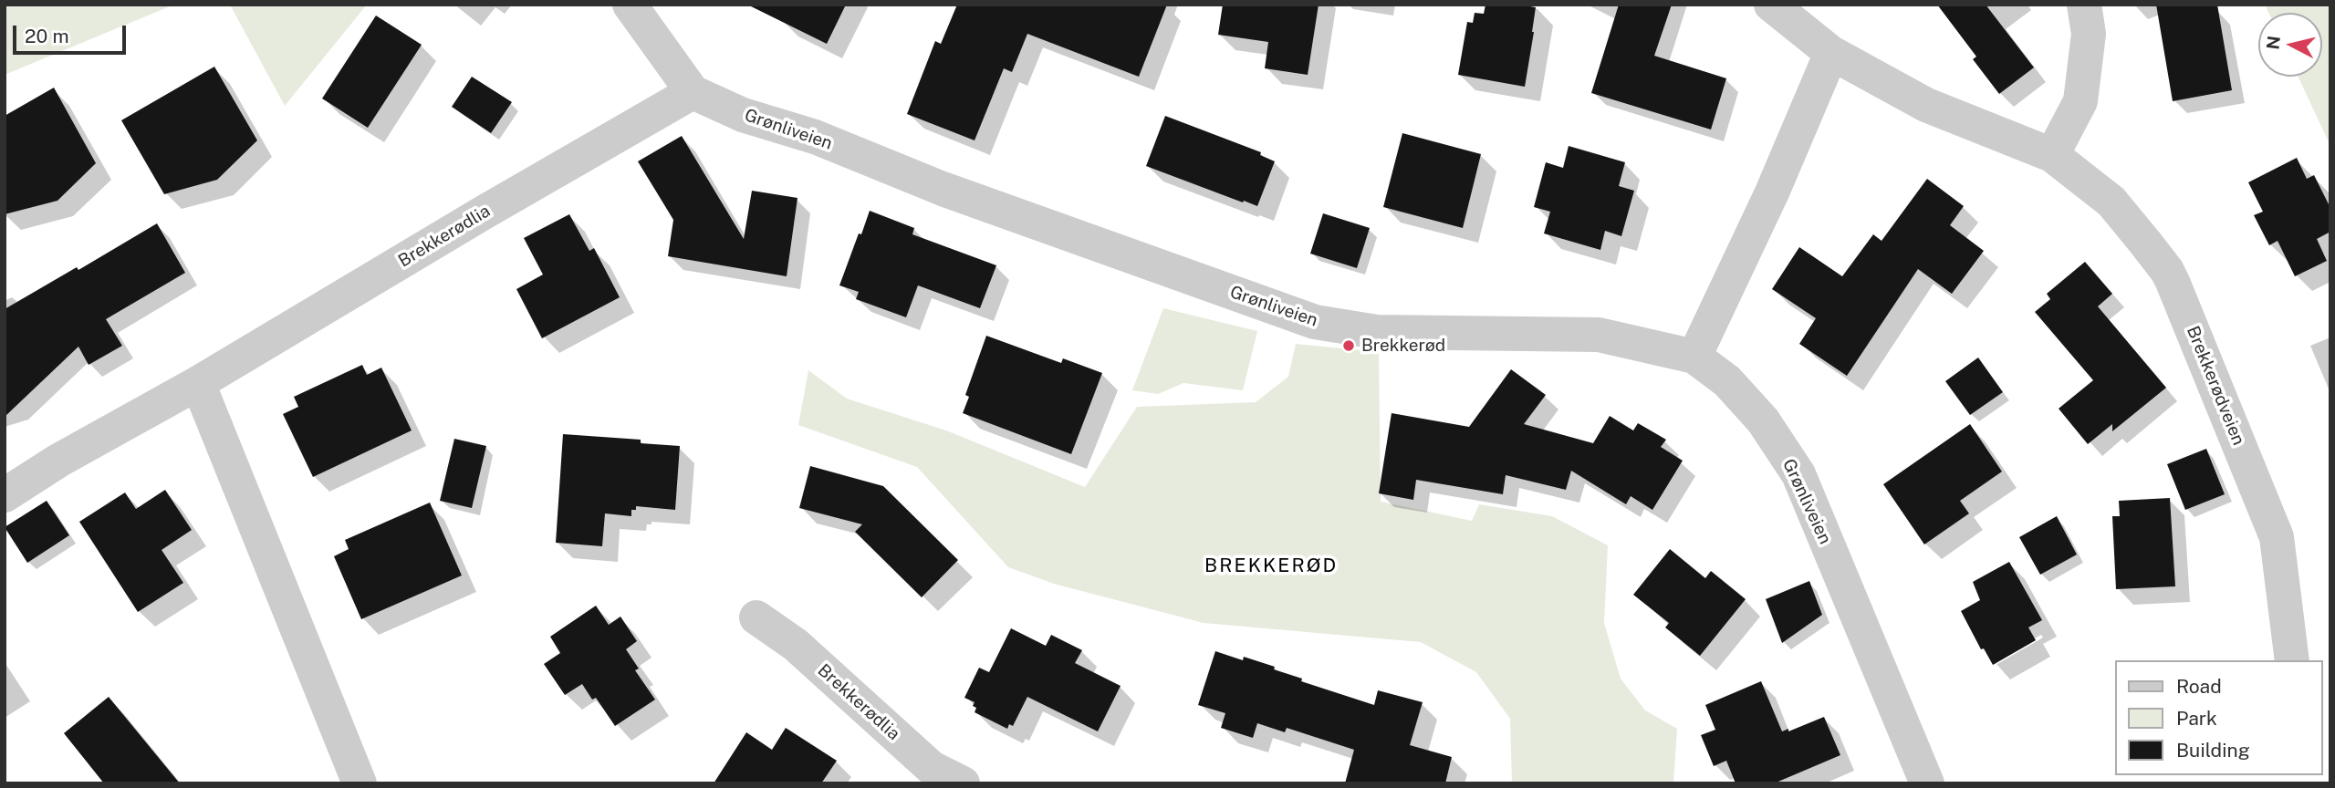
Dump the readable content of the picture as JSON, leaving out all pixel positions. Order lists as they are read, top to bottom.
{
  "streets": {
    "street": ["Grønliveien", "Brekkerødlia", "Brekkerødveien"]
  },
  "crossings": [
    ["Grønliveien", "Brekkerødlia"]
  ],
  "districts": ["BREKKERØD"],
  "places": ["Brekkerød"],
  "legend": ["Road", "Park", "Building"],
  "scale_bar": "20 m",
  "north": "left"
}
